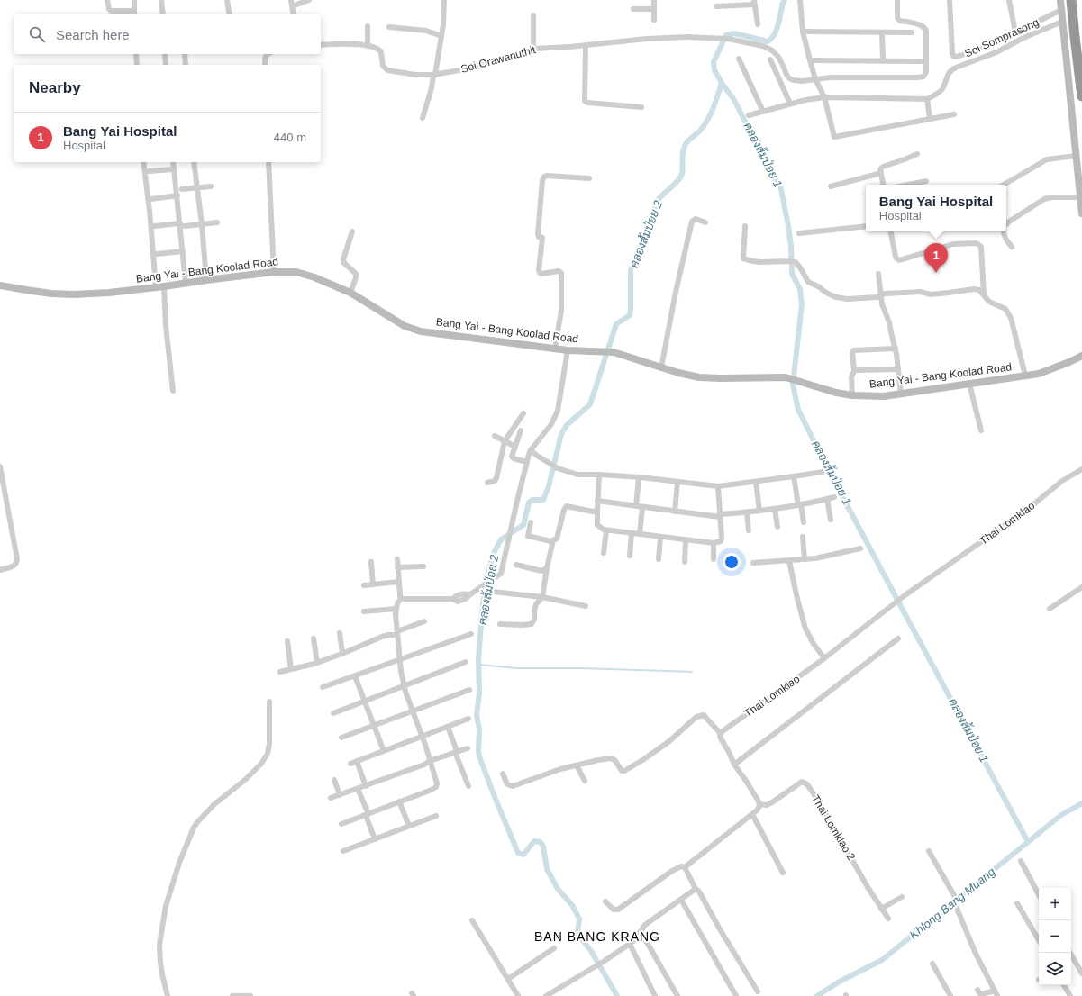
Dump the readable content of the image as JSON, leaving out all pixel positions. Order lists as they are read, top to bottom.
{
  "streets": {
    "street": [
      "Soi Somprasong",
      "Soi Orawanuthit",
      "Bang Yai - Bang Koolad Road",
      "Thai Lomklao",
      "Thai Lomklao 2"
    ]
  },
  "districts": ["BAN BANG KRANG"],
  "water": ["คลองส้มป่อย 1", "คลองส้มป่อย 2", "Khlong Bang Muang"],
  "page": {
    "search": "Search here",
    "heading": "Nearby",
    "list": [
      {
        "mark": "1",
        "name": "Bang Yai Hospital",
        "note": "Hospital",
        "value": "440 m"
      }
    ],
    "popup": ["Bang Yai Hospital", "Hospital"],
    "pins": "1",
    "map_buttons": ["+", "−"]
  }
}
